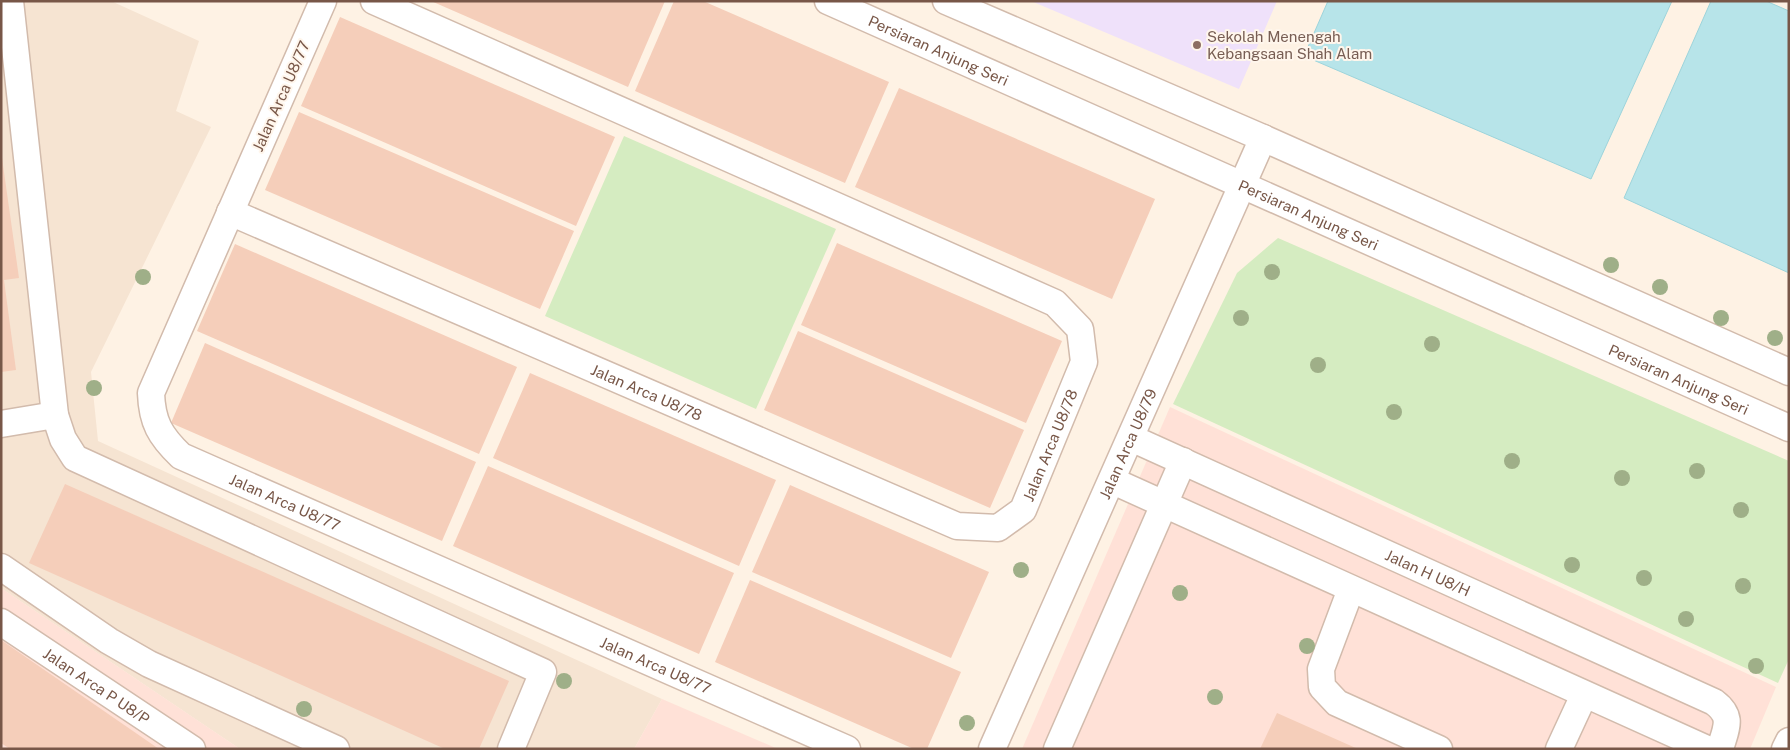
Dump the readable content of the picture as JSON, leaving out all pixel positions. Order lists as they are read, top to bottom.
{
  "streets": {
    "street": [
      "Persiaran Anjung Seri",
      "Jalan Arca U8/77",
      "Jalan Arca U8/78",
      "Jalan Arca U8/79",
      "Jalan H U8/H",
      "Jalan Arca P U8/P"
    ]
  },
  "crossings": [
    ["Persiaran Anjung Seri", "Jalan Arca U8/79"],
    ["Jalan Arca U8/77", "Jalan Arca U8/78"],
    ["Jalan Arca U8/79", "Jalan H U8/H"]
  ],
  "places": ["Sekolah Menengah Kebangsaan Shah Alam"]
}
